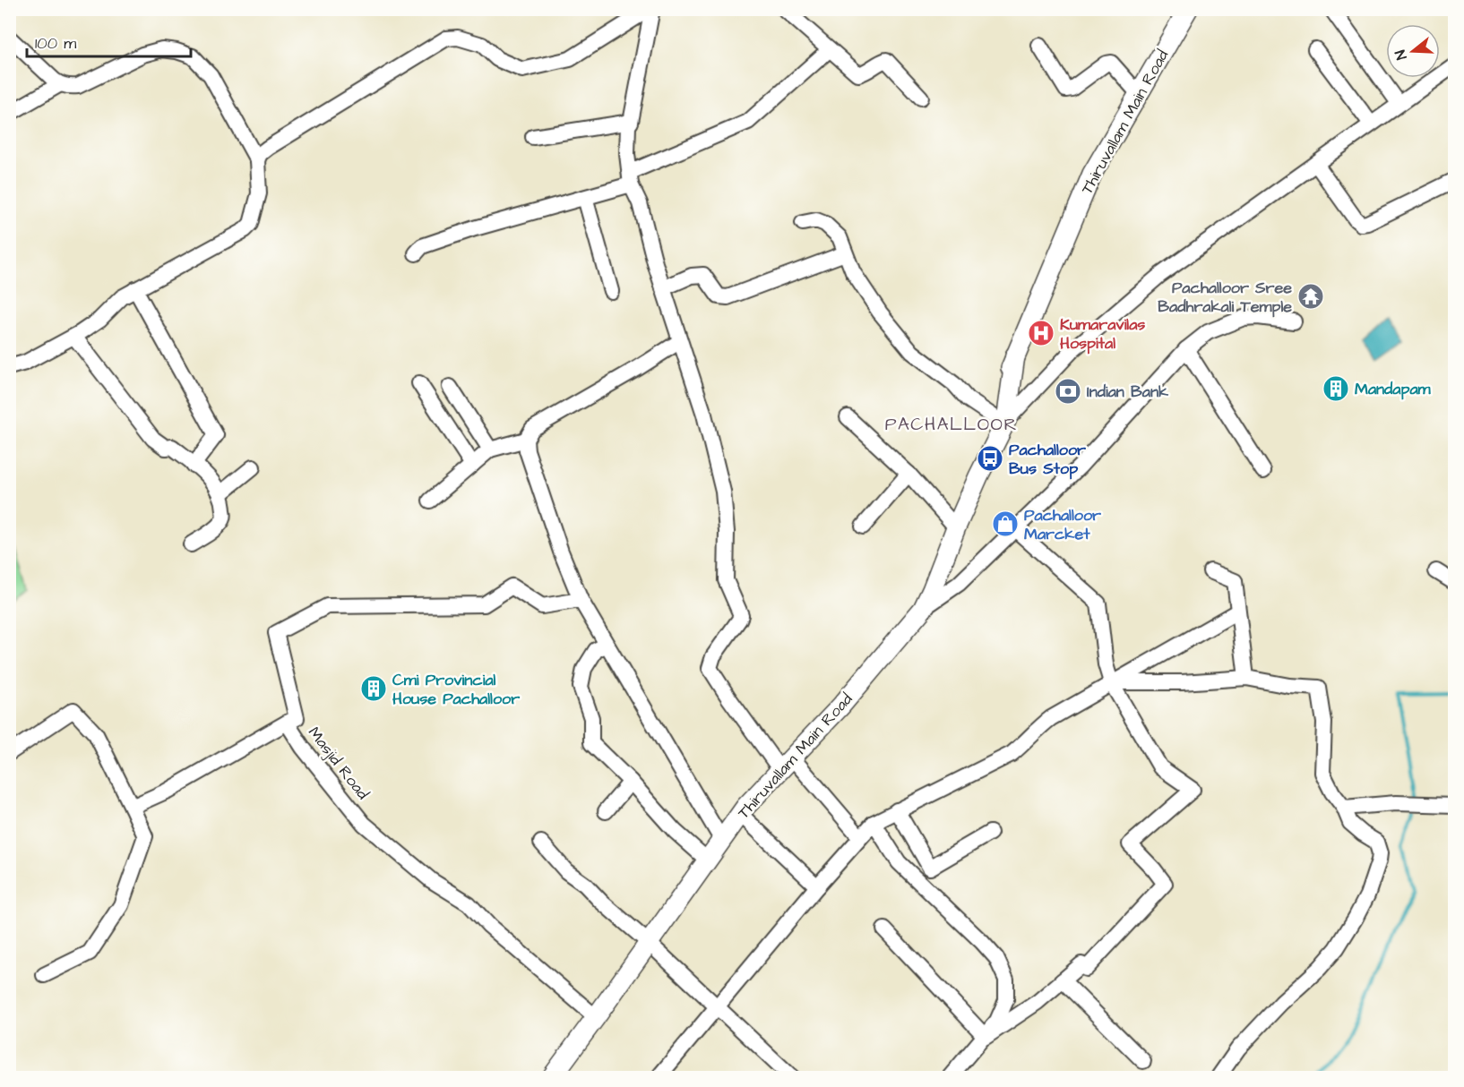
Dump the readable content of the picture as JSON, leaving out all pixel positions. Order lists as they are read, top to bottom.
{
  "streets": {
    "main road": ["Thiruvallam Main Road"],
    "street": ["Masjid Road"]
  },
  "crossings": [
    ["Thiruvallam Main Road", "Masjid Road"]
  ],
  "districts": ["PACHALLOOR"],
  "places": {
    "temple": ["Pachalloor Sree Badhrakali Temple"],
    "hospital": ["Kumaravilas Hospital"],
    "building": ["Mandapam", "Cmi Provincial House Pachalloor"],
    "bank": ["Indian Bank"],
    "bus stop": ["Pachalloor Bus Stop"],
    "shop": ["Pachalloor Marcket"]
  },
  "scale_bar": "100 m",
  "north": "left"
}
